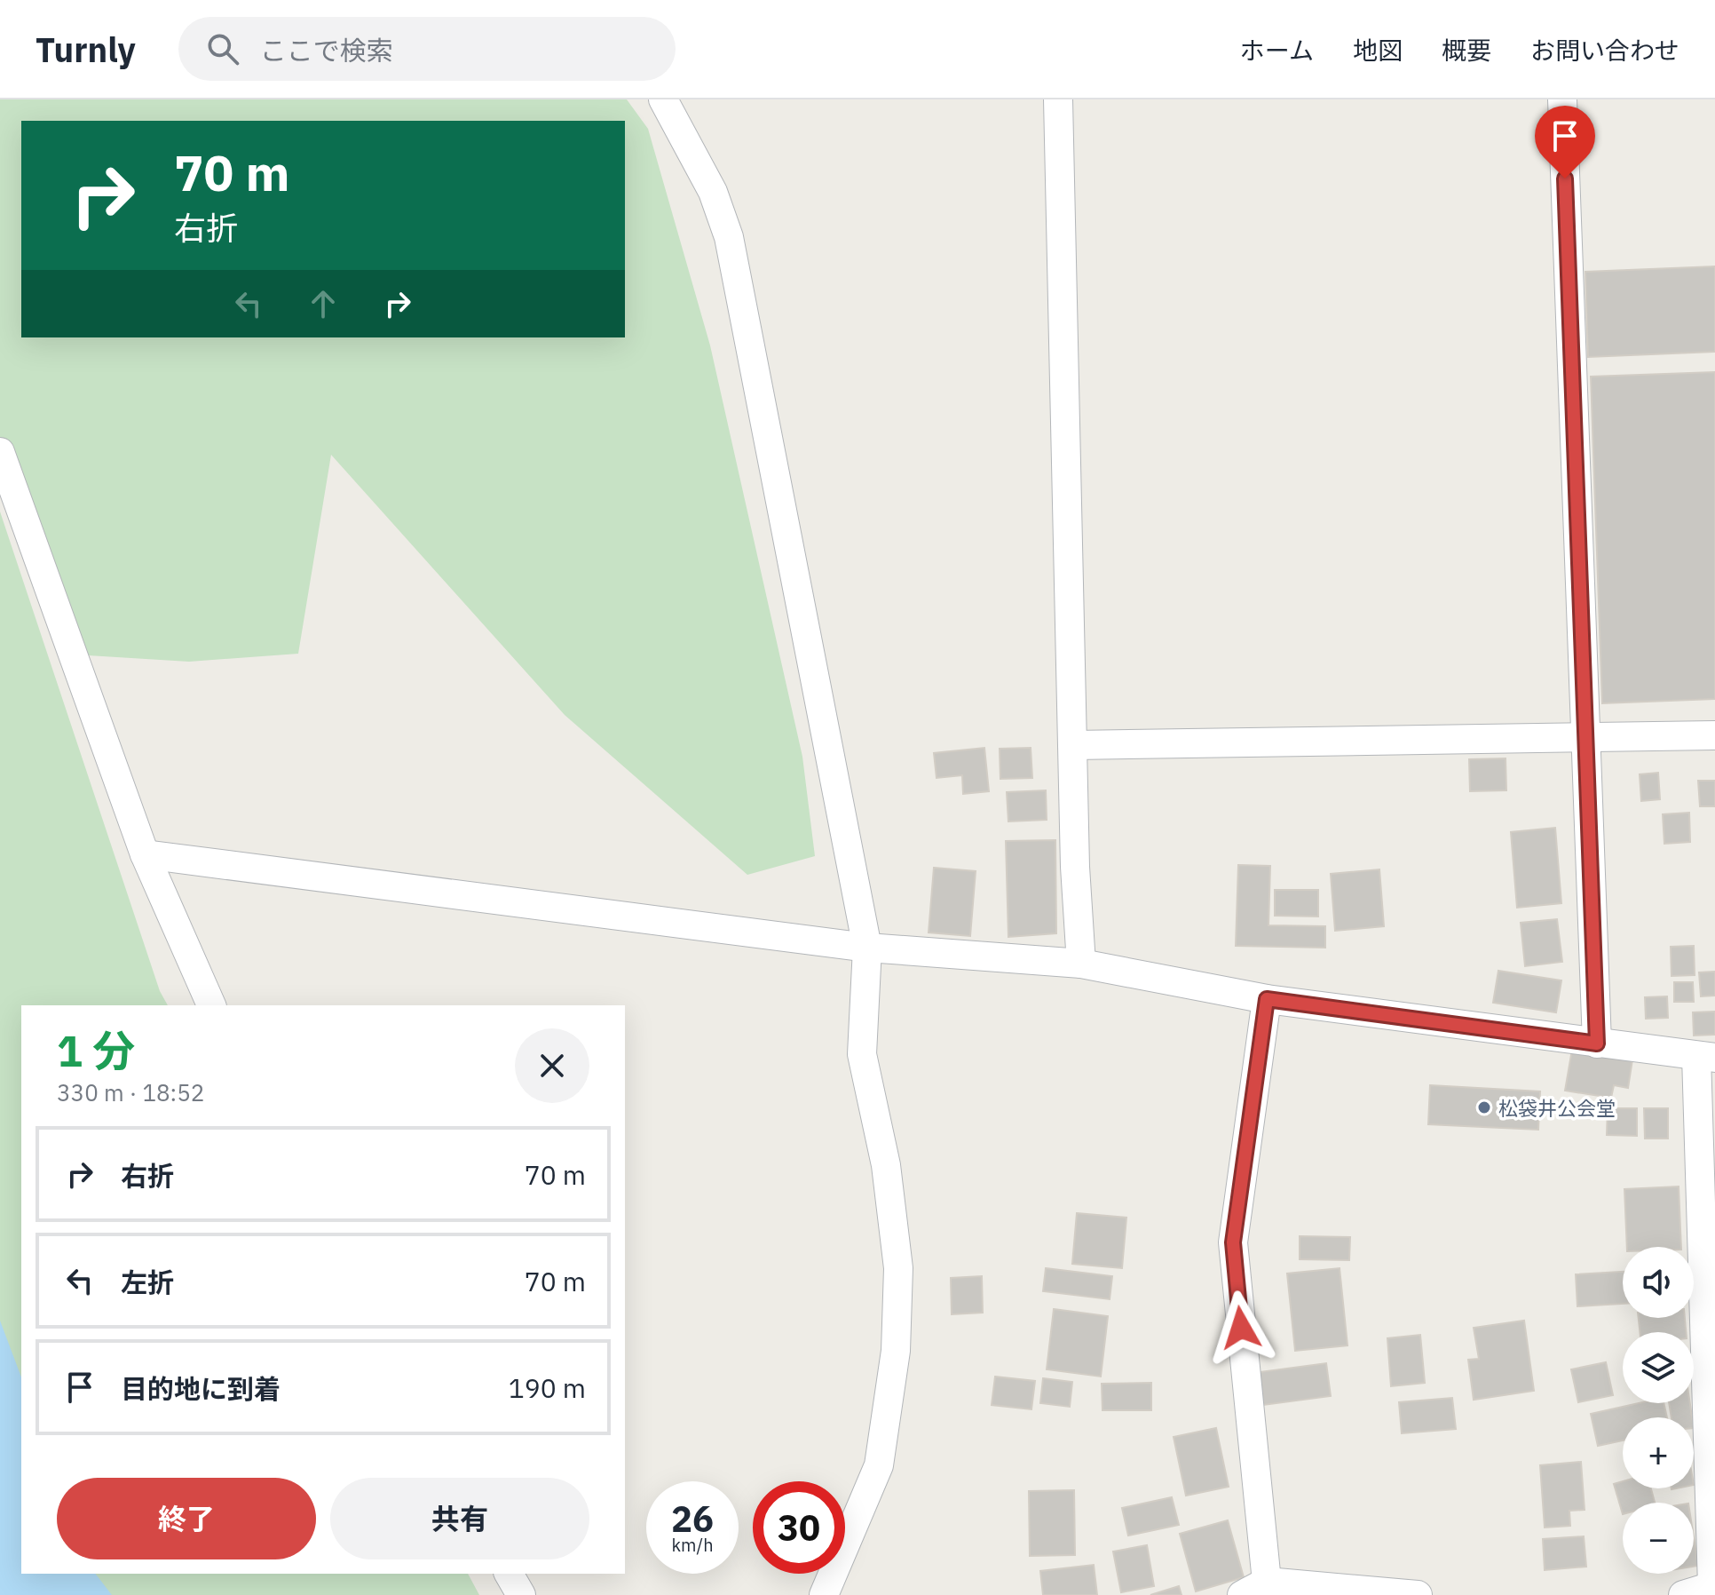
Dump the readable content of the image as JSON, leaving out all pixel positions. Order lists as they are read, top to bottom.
{
  "places": ["松袋井公会堂"],
  "page": {
    "header": "Turnly",
    "search": "ここで検索",
    "nav": [
      "ホーム",
      "地図",
      "概要",
      "お問い合わせ"
    ],
    "turn": ["70 m", "右折"],
    "heading": ["1 分", "330 m · 18:52"],
    "list": [
      {
        "name": "右折",
        "value": "70 m"
      },
      {
        "name": "左折",
        "value": "70 m"
      },
      {
        "name": "目的地に到着",
        "value": "190 m"
      }
    ],
    "map_buttons": ["+", "−"],
    "buttons": ["終了", "共有"],
    "speed": "26 km/h",
    "limit": "30"
  }
}
